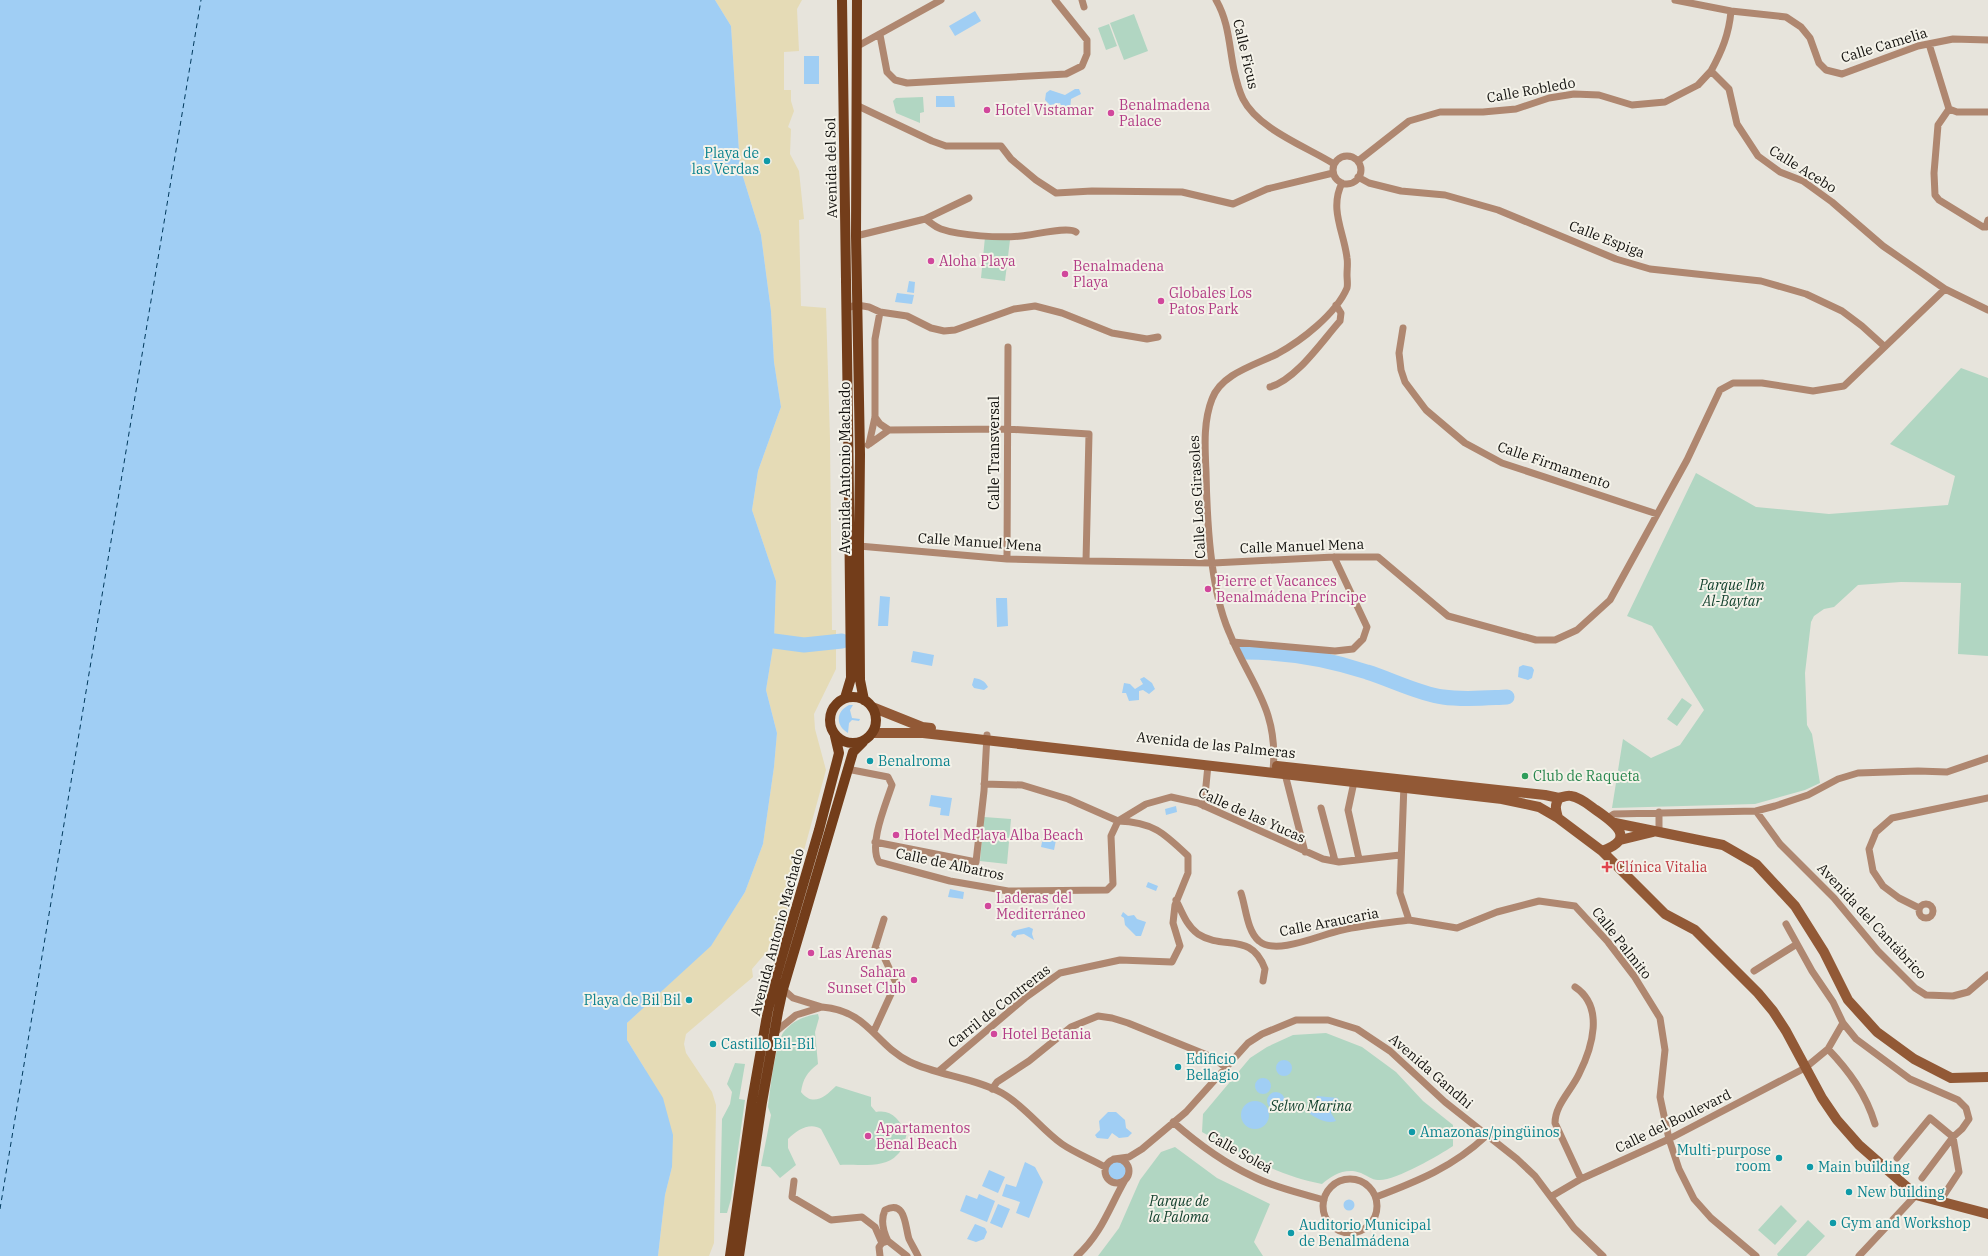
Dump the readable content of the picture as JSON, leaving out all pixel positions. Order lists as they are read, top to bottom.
{
  "streets": {
    "main road": ["Avenida del Sol", "Avenida Antonio Machado"],
    "street": [
      "Calle Camelia",
      "Calle Ficus",
      "Calle Robledo",
      "Calle Acebo",
      "Calle Espiga",
      "Calle Transversal",
      "Calle Firmamento",
      "Calle Los Girasoles",
      "Calle Manuel Mena",
      "Avenida de las Palmeras",
      "Calle de las Yucas",
      "Calle de Albatros",
      "Avenida del Cantábrico",
      "Calle Araucaria",
      "Calle Palmito",
      "Carril de Contreras",
      "Avenida Gandhi",
      "Calle del Boulevard",
      "Calle Soleá"
    ]
  },
  "crossings": [
    ["Calle Ficus", "Calle Robledo"],
    ["Calle Ficus", "Calle Espiga"],
    ["Calle Ficus", "Calle Los Girasoles"],
    ["Calle Robledo", "Calle Acebo"],
    ["Calle Robledo", "Calle Espiga"],
    ["Calle Robledo", "Calle Los Girasoles"],
    ["Avenida del Sol", "Avenida Antonio Machado"],
    ["Calle Acebo", "Calle Manuel Mena"],
    ["Calle Espiga", "Calle Los Girasoles"],
    ["Calle Espiga", "Calle Manuel Mena"],
    ["Calle Transversal", "Calle Manuel Mena"],
    ["Calle Firmamento", "Calle Manuel Mena"],
    ["Avenida Antonio Machado", "Calle Manuel Mena"],
    ["Avenida Antonio Machado", "Avenida de las Palmeras"],
    ["Calle Los Girasoles", "Calle Manuel Mena"],
    ["Calle Los Girasoles", "Avenida de las Palmeras"],
    ["Calle de las Yucas", "Calle de Albatros"],
    ["Calle de las Yucas", "Carril de Contreras"],
    ["Calle de Albatros", "Carril de Contreras"],
    ["Calle Araucaria", "Calle Palmito"],
    ["Calle Palmito", "Calle del Boulevard"],
    ["Avenida Gandhi", "Calle del Boulevard"],
    ["Avenida Gandhi", "Calle Soleá"]
  ],
  "parks": ["Parque Ibn Al-Baytar", "Selwo Marina", "Parque de la Paloma"],
  "places": {
    "other": [
      "Hotel Vistamar",
      "Benalmadena Palace",
      "Playa de las Verdas",
      "Aloha Playa",
      "Benalmadena Playa",
      "Globales Los Patos Park",
      "Pierre et Vacances Benalmádena Príncipe",
      "Benalroma",
      "Club de Raqueta",
      "Hotel MedPlaya Alba Beach",
      "Laderas del Mediterráneo",
      "Las Arenas",
      "Sahara Sunset Club",
      "Playa de Bil Bil",
      "Hotel Betania",
      "Castillo Bil-Bil",
      "Edificio Bellagio",
      "Amazonas/pingüinos",
      "Apartamentos Benal Beach",
      "Multi-purpose room",
      "Main building",
      "New building",
      "Gym and Workshop",
      "Auditorio Municipal de Benalmádena"
    ],
    "health": ["Clínica Vitalia"]
  }
}
